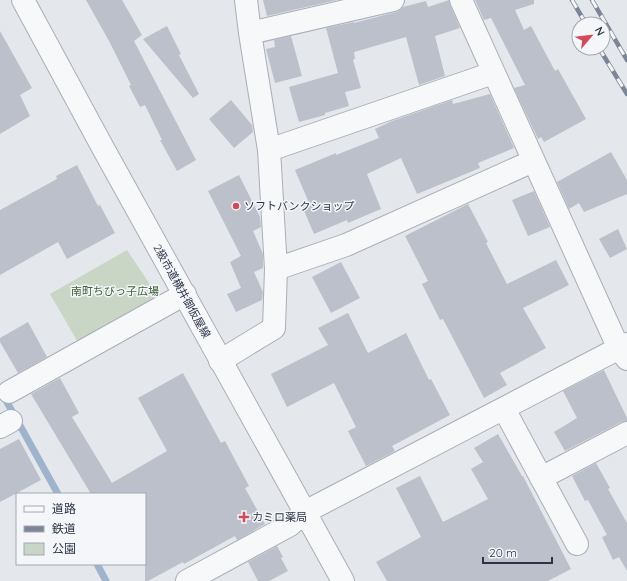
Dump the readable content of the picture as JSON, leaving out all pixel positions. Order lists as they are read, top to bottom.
{
  "streets": {
    "street": ["2級市道横井御仮屋線"]
  },
  "parks": ["南町ちびっ子広場"],
  "places": {
    "other": ["ソフトバンクショップ"],
    "health": ["カミロ薬局"]
  },
  "legend": ["道路", "鉄道", "公園"],
  "scale_bar": "20 m",
  "north": "top right"
}
